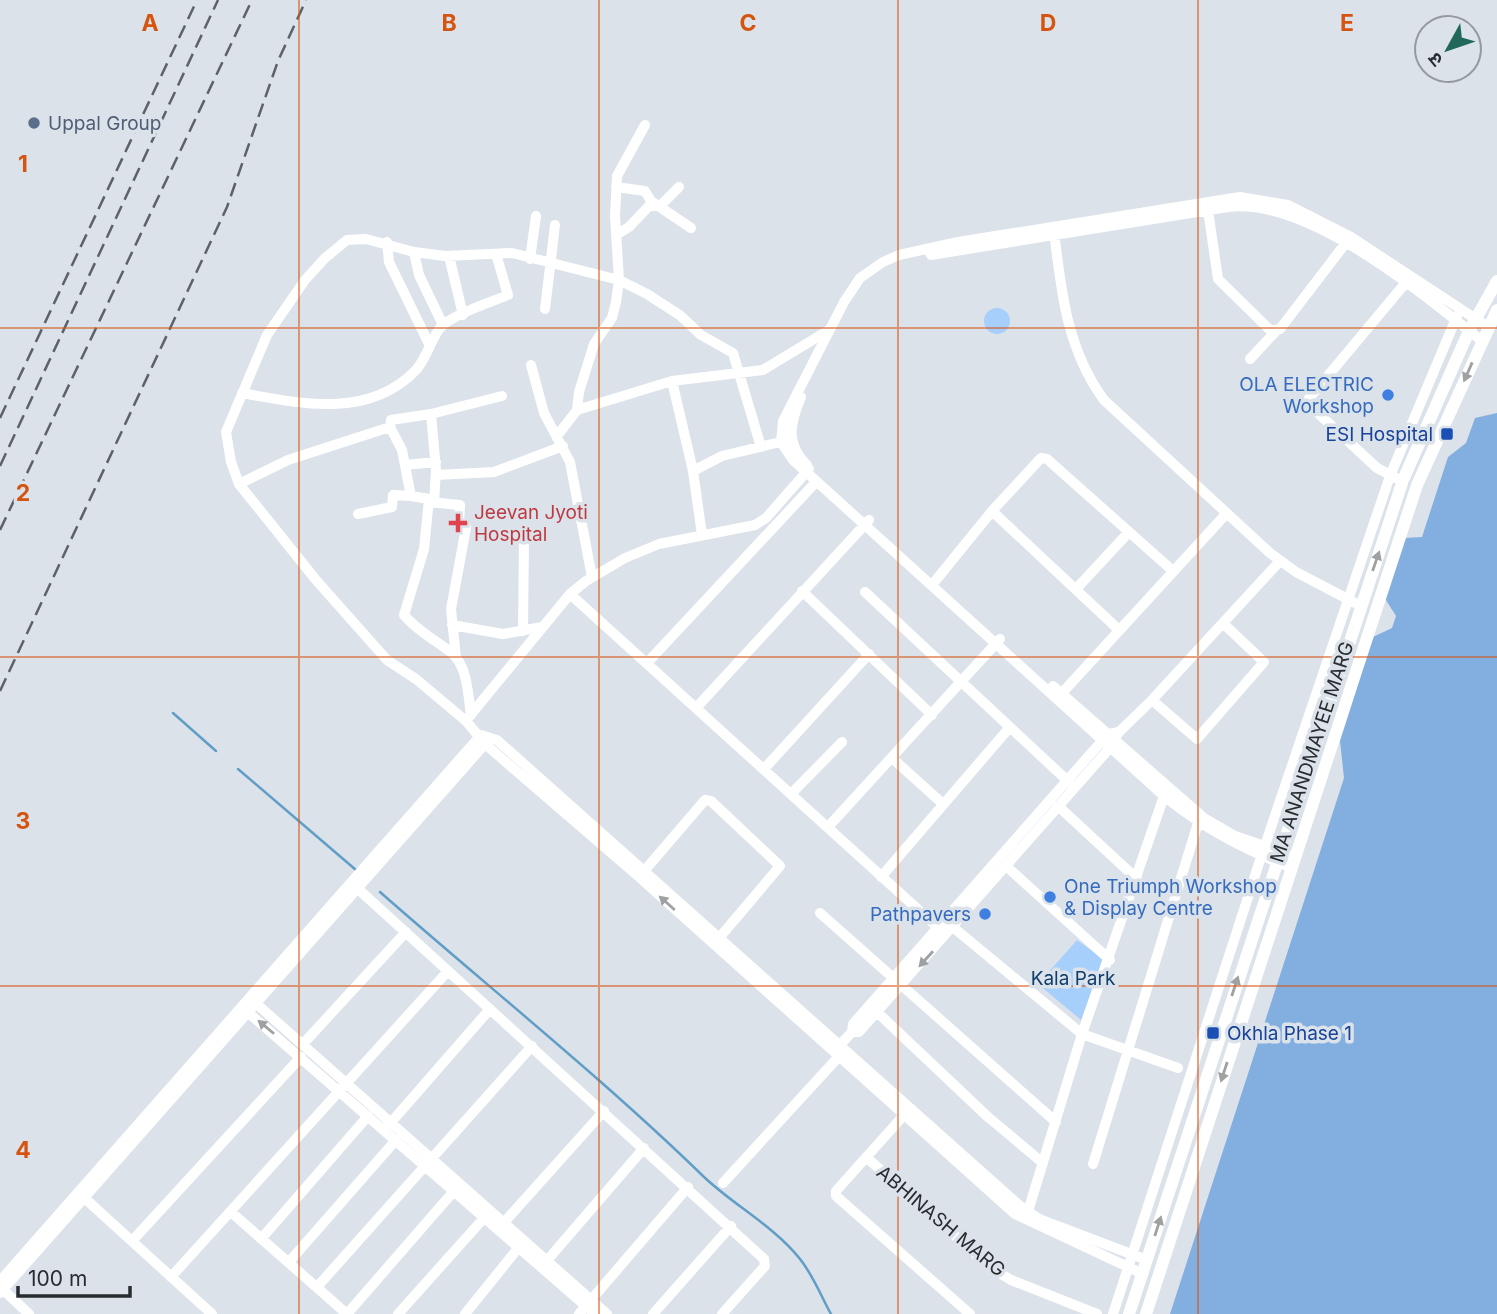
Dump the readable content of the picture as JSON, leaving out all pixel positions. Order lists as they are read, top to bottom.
{
  "streets": {
    "main road": ["MA ANANDMAYEE MARG"],
    "street": ["ABHINASH MARG"]
  },
  "parks": ["Kala Park"],
  "places": {
    "other": [
      "Uppal Group",
      "OLA ELECTRIC Workshop",
      "One Triumph Workshop & Display Centre",
      "Pathpavers"
    ],
    "transit": ["ESI Hospital", "Okhla Phase 1"],
    "health": ["Jeevan Jyoti Hospital"]
  },
  "scale_bar": "100 m",
  "north": "bottom left",
  "grid": {
    "columns": [
      "A",
      "B",
      "C",
      "D",
      "E"
    ],
    "rows": [
      "1",
      "2",
      "3",
      "4"
    ]
  }
}
